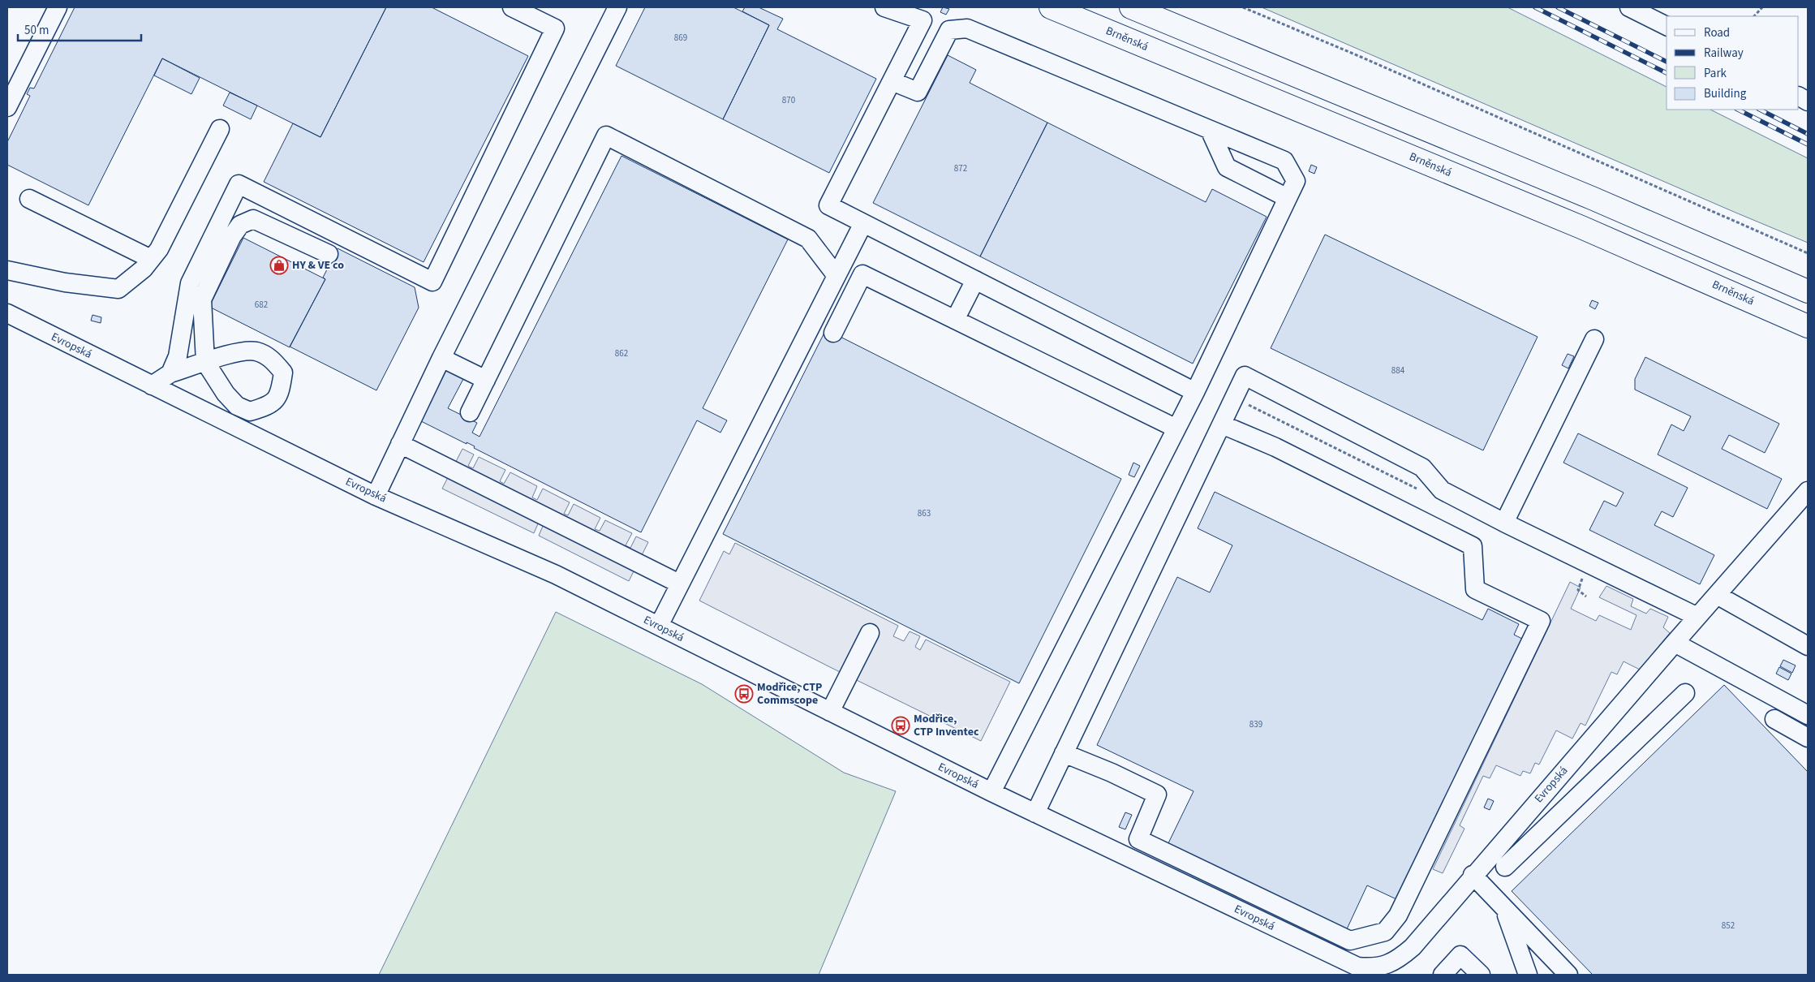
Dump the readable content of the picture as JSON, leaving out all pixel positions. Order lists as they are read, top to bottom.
{
  "streets": {
    "highway": ["Brněnská"],
    "street": ["Evropská"]
  },
  "places": {
    "shop": ["HY & VE co"],
    "bus stop": ["Modřice, CTP Commscope", "Modřice, CTP Inventec"]
  },
  "house_numbers": [
    "869",
    "870",
    "872",
    "682",
    "862",
    "884",
    "863",
    "839",
    "852"
  ],
  "legend": [
    "Road",
    "Railway",
    "Park",
    "Building"
  ],
  "scale_bar": "50 m"
}
